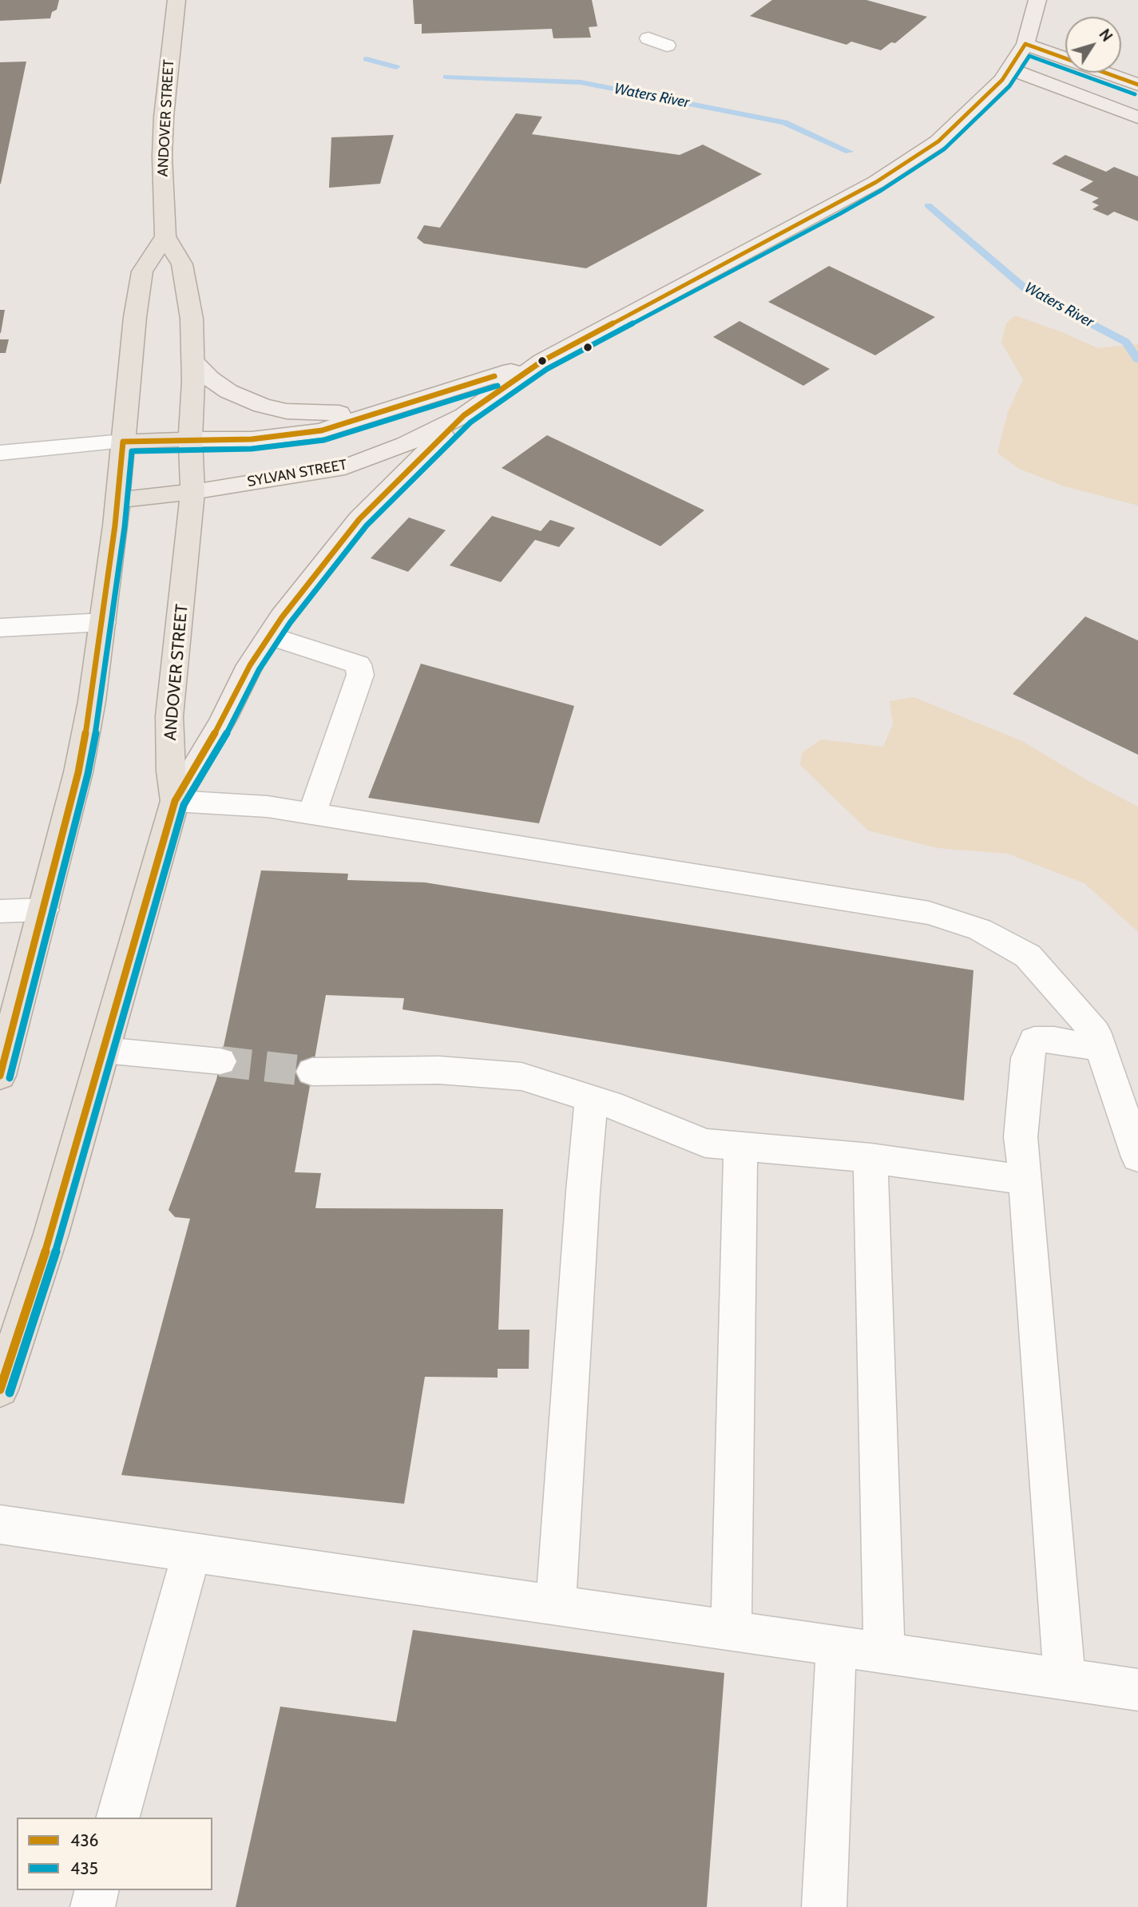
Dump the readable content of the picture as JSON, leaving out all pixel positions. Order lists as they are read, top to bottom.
{
  "streets": {
    "highway": ["ANDOVER STREET"],
    "main road": ["SYLVAN STREET"]
  },
  "crossings": [
    ["ANDOVER STREET", "SYLVAN STREET"]
  ],
  "water": ["Waters River"],
  "lines": ["transit line 436", "transit line 435"],
  "legend": ["436", "435"],
  "north": "top right"
}
